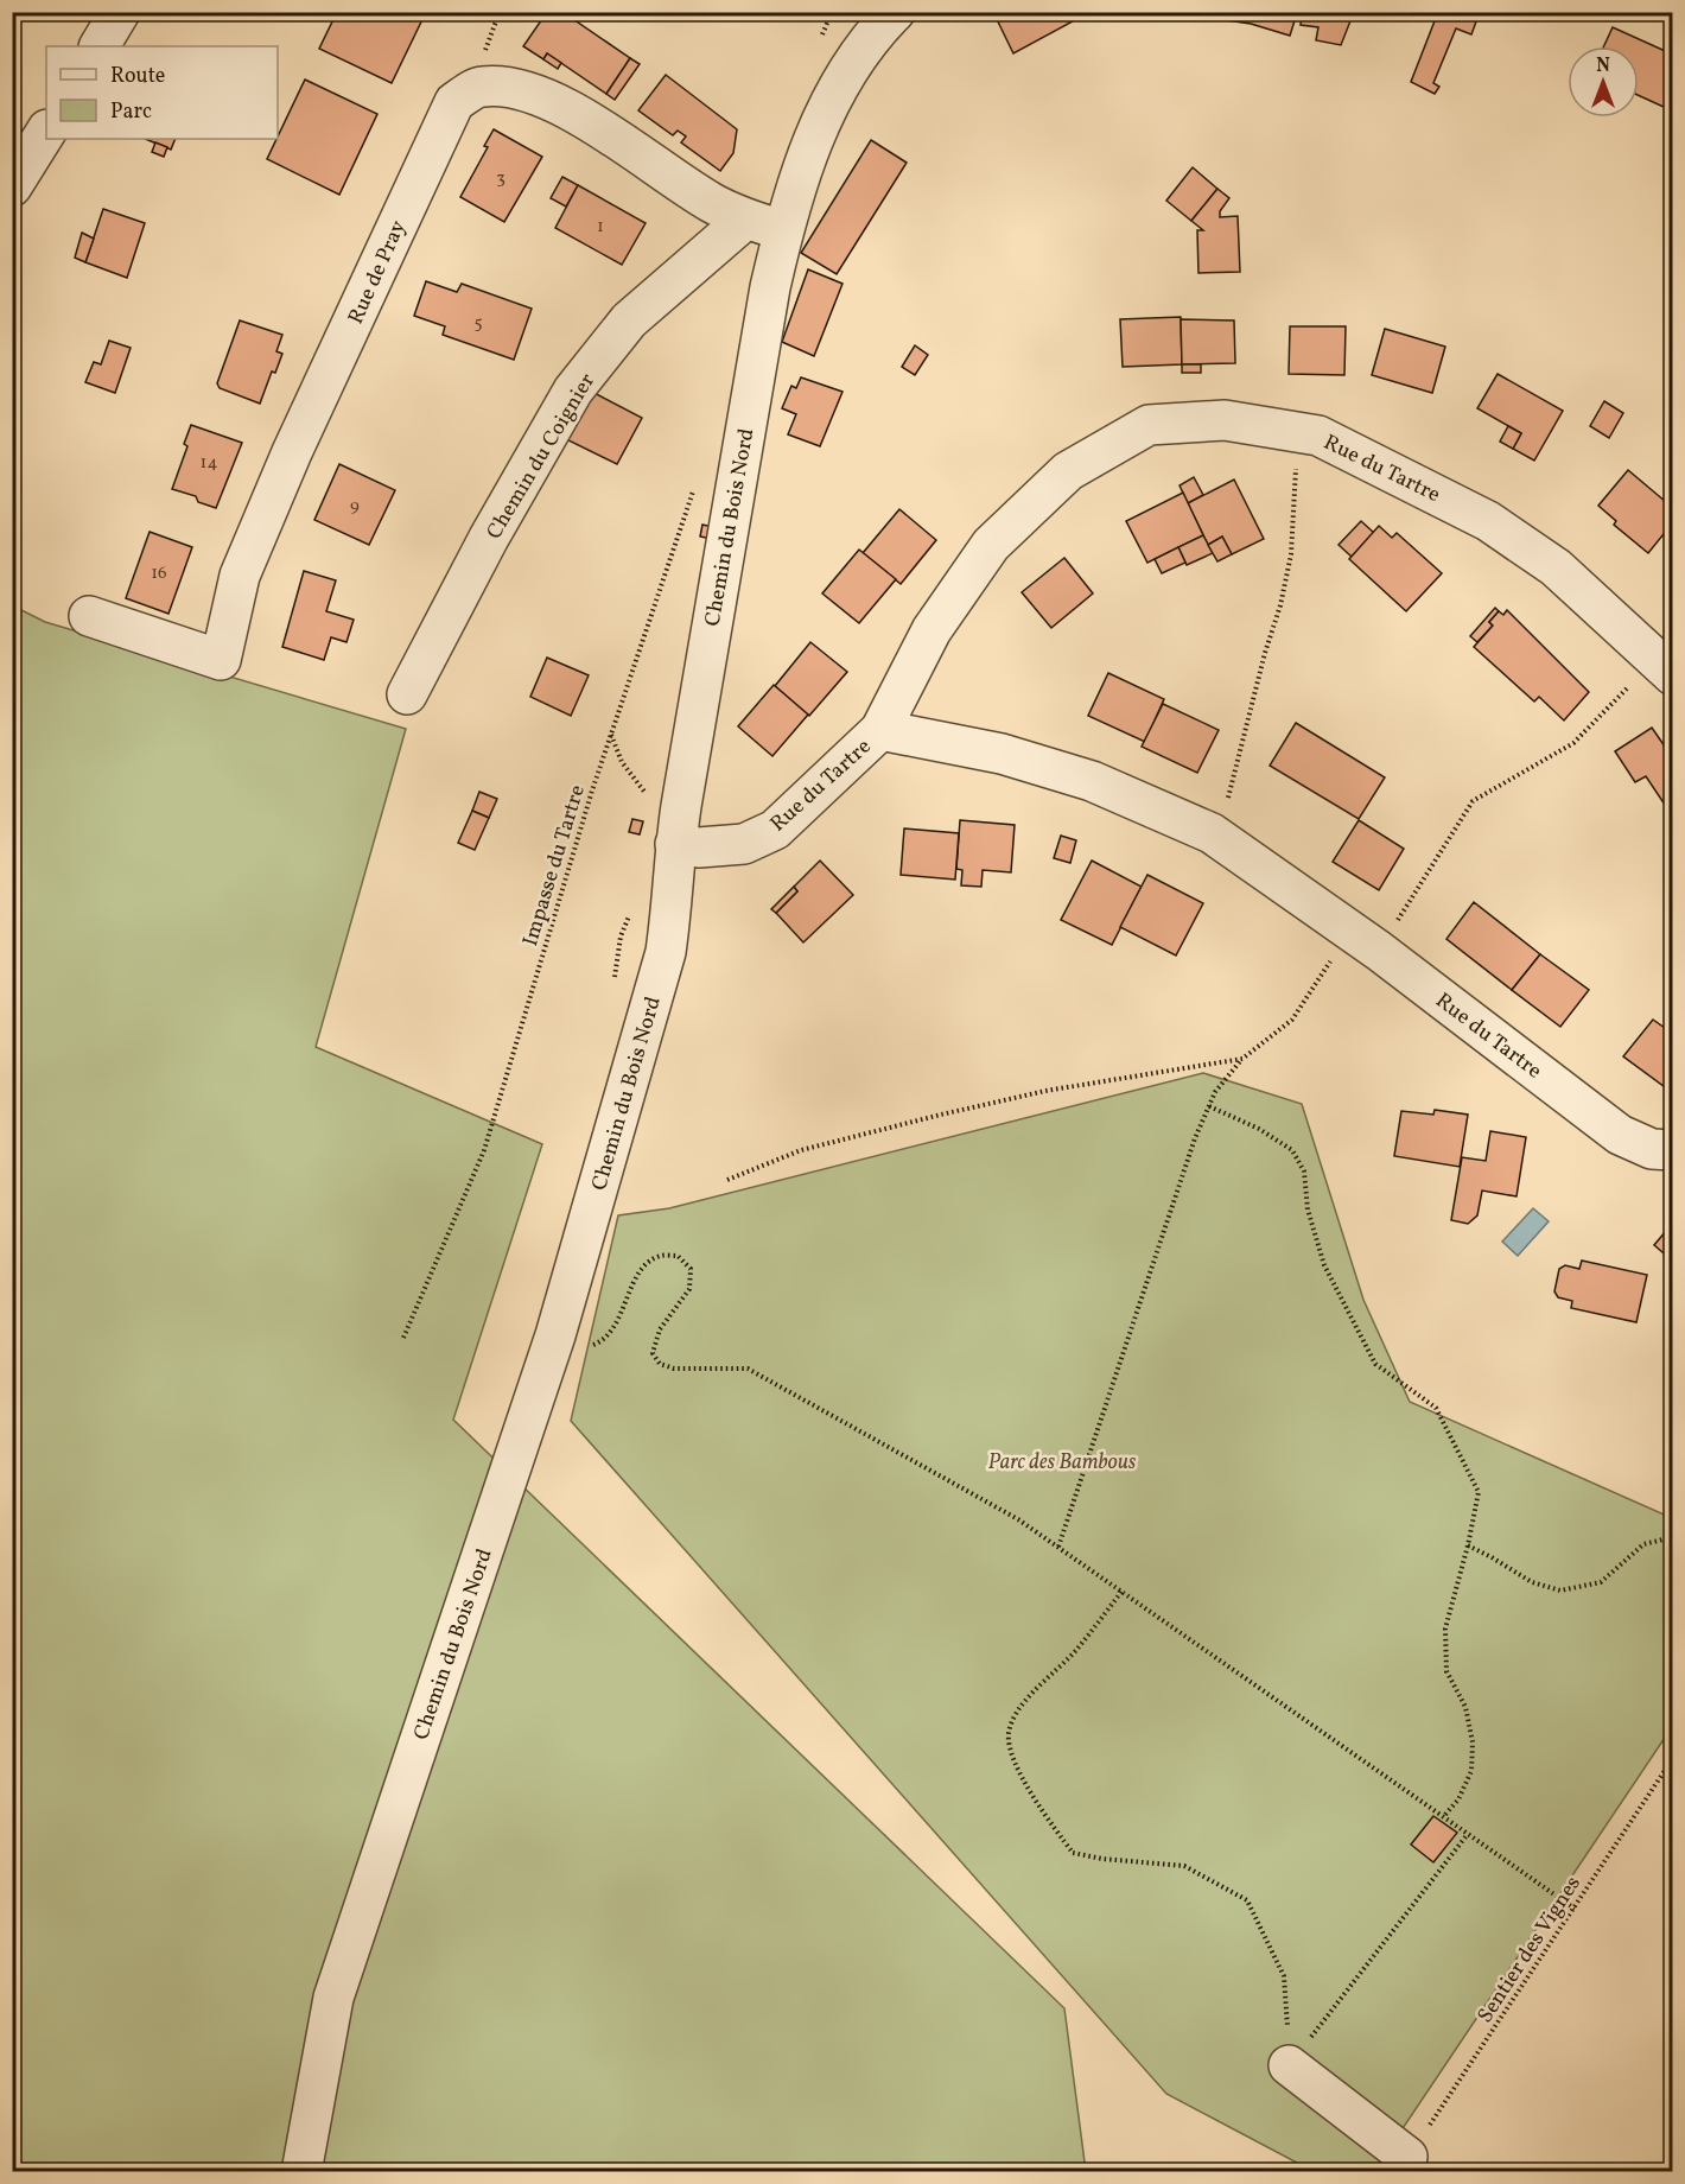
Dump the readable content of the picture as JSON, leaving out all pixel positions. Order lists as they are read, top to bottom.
{
  "streets": {
    "street": [
      "Rue de Pray",
      "Chemin du Coignier",
      "Rue du Tartre",
      "Chemin du Bois Nord"
    ],
    "path": ["Impasse du Tartre", "Sentier des Vignes"]
  },
  "crossings": [
    ["Rue de Pray", "Chemin du Coignier"],
    ["Rue de Pray", "Chemin du Bois Nord"],
    ["Rue du Tartre", "Chemin du Bois Nord"]
  ],
  "parks": ["Parc des Bambous"],
  "house_numbers": [
    "3",
    "1",
    "5",
    "14",
    "9",
    "16"
  ],
  "legend": ["Route", "Parc"],
  "north": "top"
}
